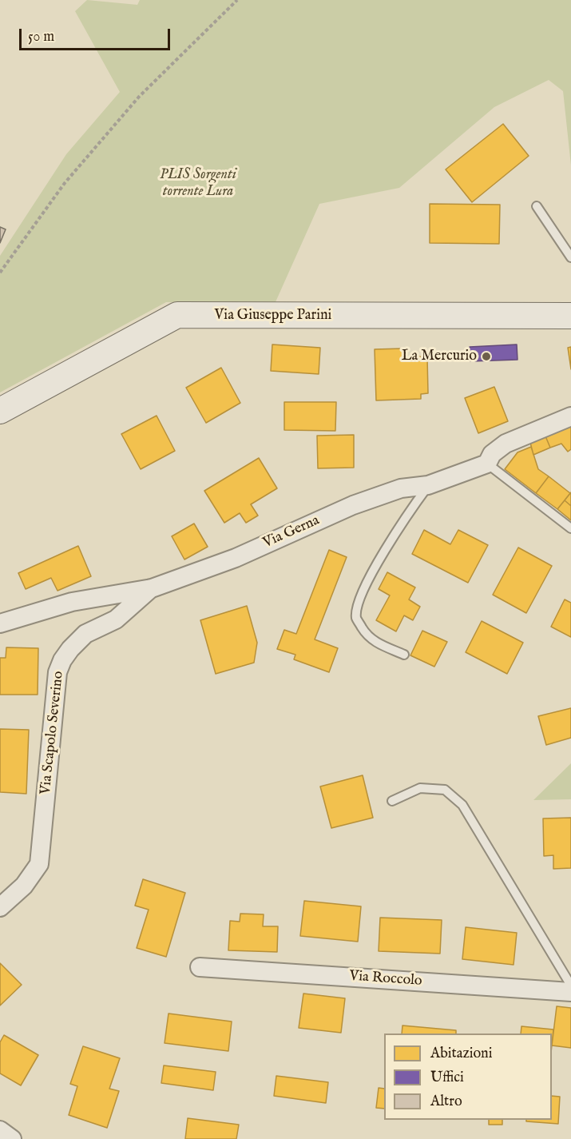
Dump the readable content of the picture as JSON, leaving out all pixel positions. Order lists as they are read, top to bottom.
{
  "streets": {
    "street": [
      "Via Giuseppe Parini",
      "Via Gerna",
      "Via Scapolo Severino",
      "Via Roccolo"
    ]
  },
  "crossings": [
    ["Via Gerna", "Via Scapolo Severino"]
  ],
  "parks": ["PLIS Sorgenti torrente Lura"],
  "places": ["La Mercurio"],
  "legend": ["Abitazioni", "Uffici", "Altro"],
  "scale_bar": "50 m"
}
